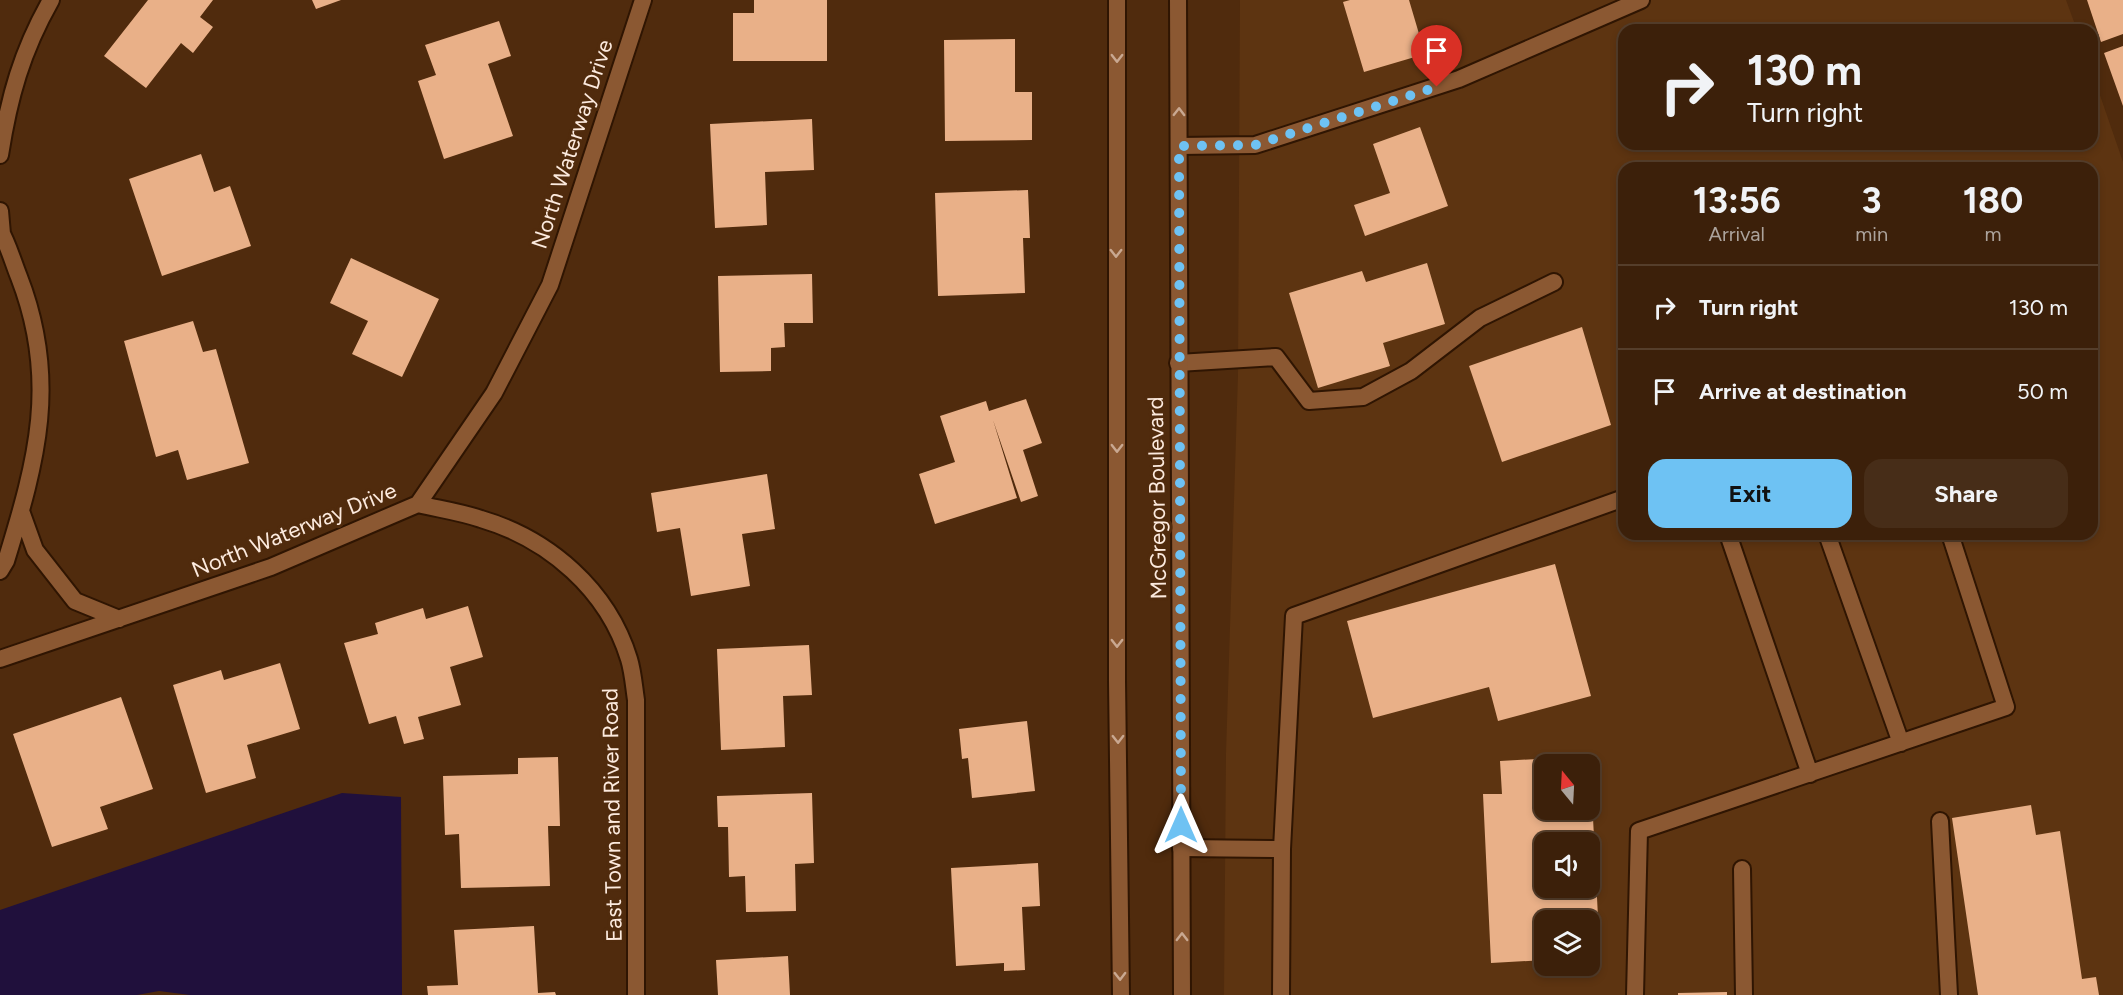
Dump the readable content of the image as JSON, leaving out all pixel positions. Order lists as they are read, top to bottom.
{
  "streets": {
    "street": ["North Waterway Drive", "McGregor Boulevard", "East Town and River Road"]
  },
  "crossings": [
    ["North Waterway Drive", "East Town and River Road"]
  ],
  "north": "top",
  "page": {
    "turn": ["130 m", "Turn right"],
    "eta": [
      "13:56",
      "Arrival",
      "3",
      "min",
      "180",
      "m"
    ],
    "list": [
      {
        "name": "Turn right",
        "value": "130 m"
      },
      {
        "name": "Arrive at destination",
        "value": "50 m"
      }
    ],
    "buttons": ["Exit", "Share"]
  }
}
